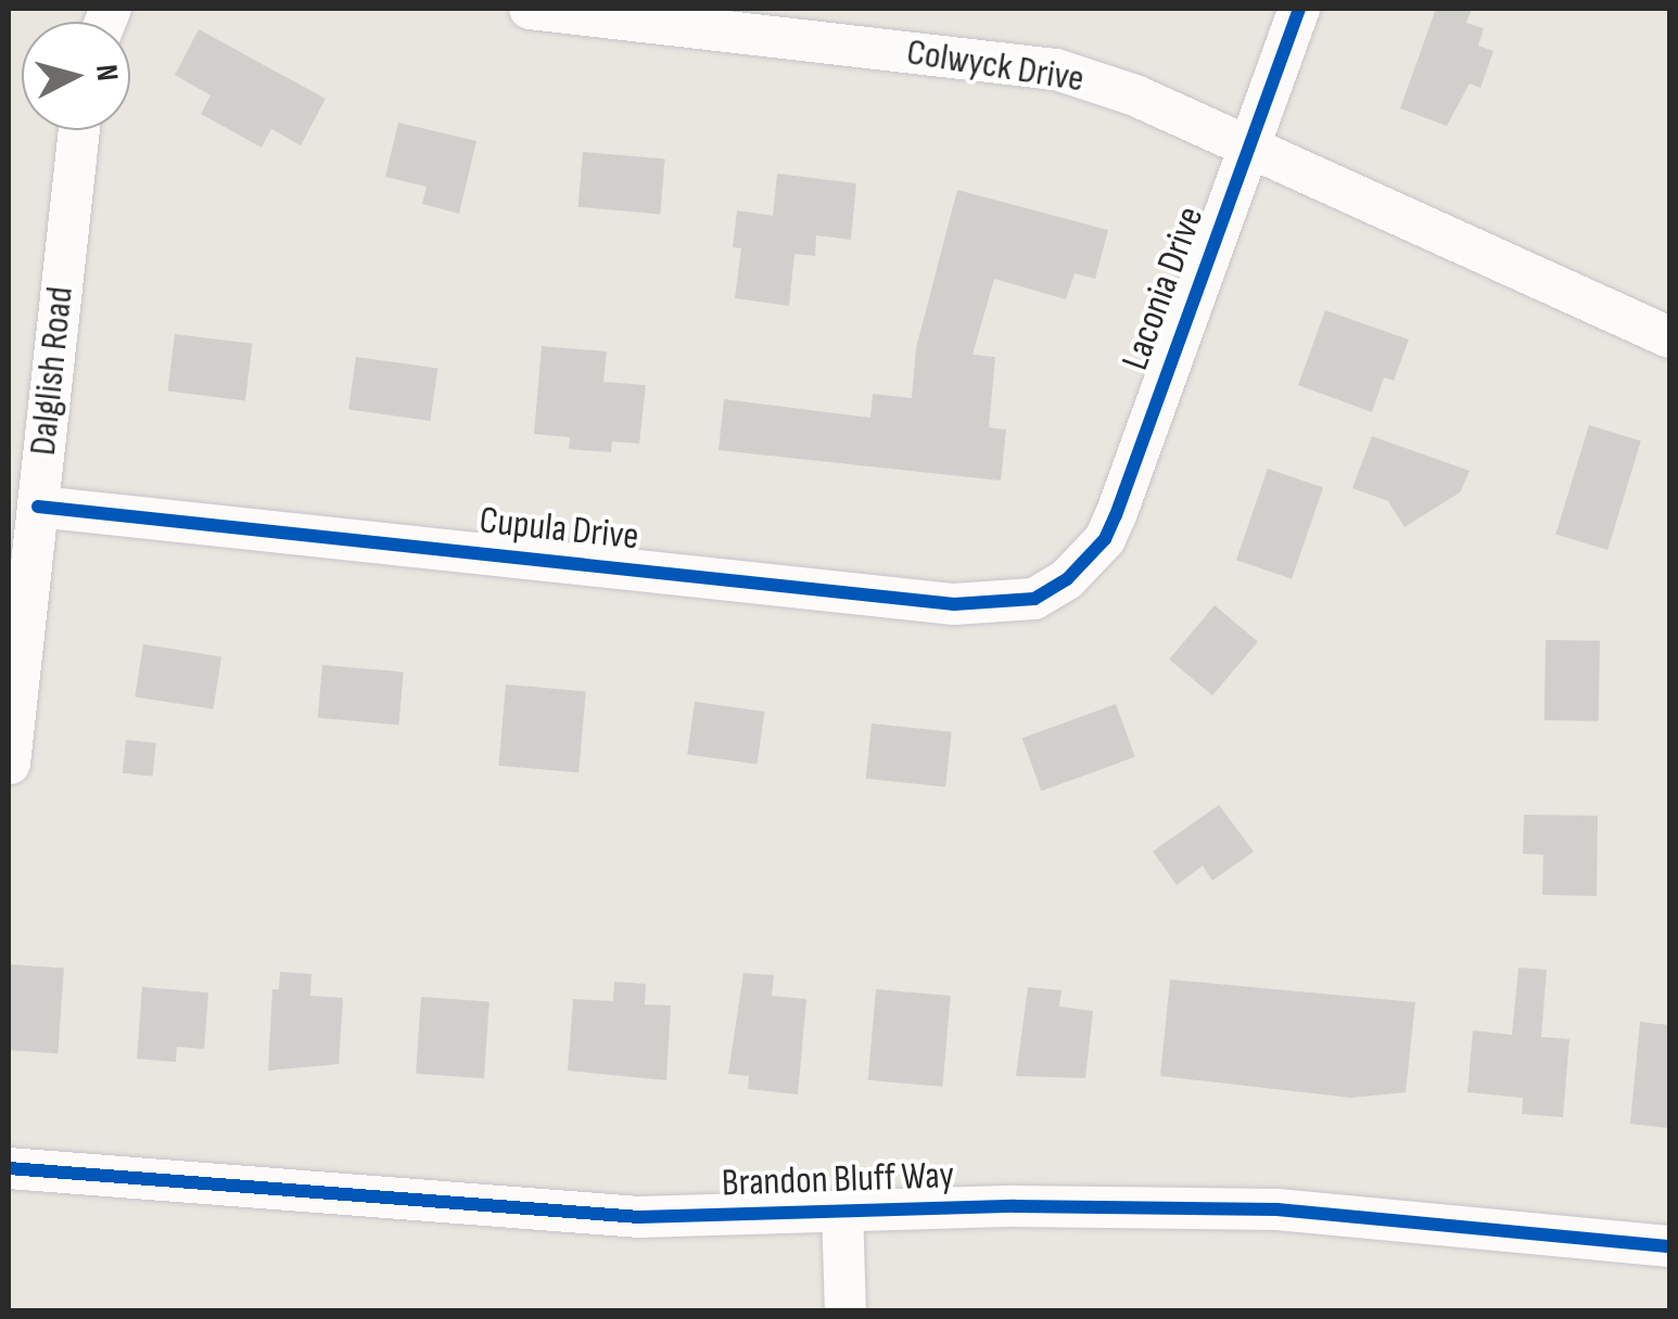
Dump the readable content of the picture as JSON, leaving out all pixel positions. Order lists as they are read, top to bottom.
{
  "streets": {
    "street": [
      "Colwyck Drive",
      "Laconia Drive",
      "Dalglish Road",
      "Cupula Drive",
      "Brandon Bluff Way"
    ]
  },
  "crossings": [
    ["Colwyck Drive", "Laconia Drive"],
    ["Laconia Drive", "Cupula Drive"],
    ["Dalglish Road", "Cupula Drive"]
  ],
  "north": "right"
}
